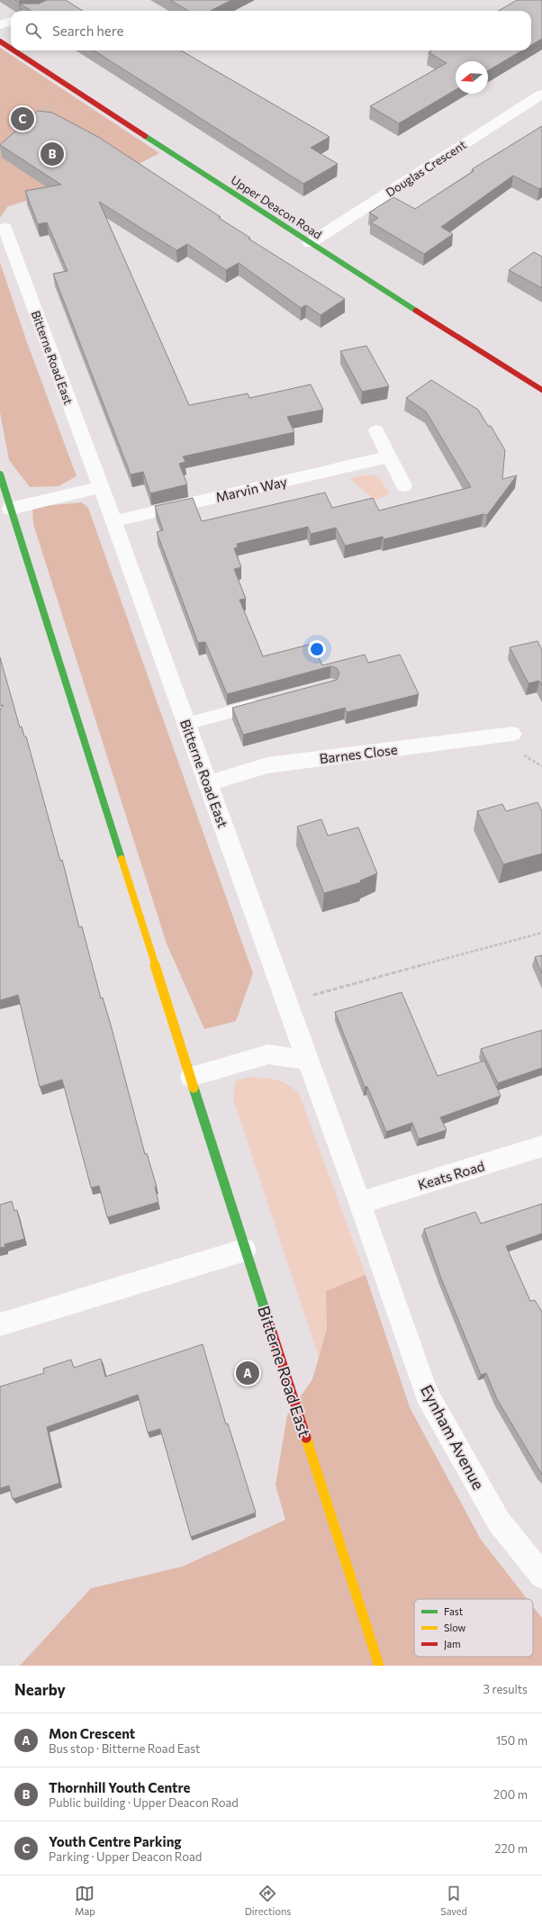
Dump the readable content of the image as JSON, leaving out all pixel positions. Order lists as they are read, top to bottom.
{
  "streets": {
    "main road": ["Upper Deacon Road", "Bitterne Road East"],
    "street": [
      "Douglas Crescent",
      "Marvin Way",
      "Barnes Close",
      "Keats Road",
      "Eynham Avenue"
    ]
  },
  "crossings": [
    ["Douglas Crescent", "Upper Deacon Road"],
    ["Bitterne Road East", "Marvin Way"],
    ["Bitterne Road East", "Barnes Close"],
    ["Bitterne Road East", "Keats Road"],
    ["Bitterne Road East", "Eynham Avenue"],
    ["Keats Road", "Eynham Avenue"]
  ],
  "legend": ["Fast", "Slow", "Jam"],
  "north": "left",
  "page": {
    "search": "Search here",
    "pins": ["C", "B", "A"],
    "heading": ["Nearby", "3 results"],
    "list": [
      {
        "mark": "A",
        "name": "Mon Crescent",
        "note": "Bus stop · Bitterne Road East",
        "value": "150 m"
      },
      {
        "mark": "B",
        "name": "Thornhill Youth Centre",
        "note": "Public building · Upper Deacon Road",
        "value": "200 m"
      },
      {
        "mark": "C",
        "name": "Youth Centre Parking",
        "note": "Parking · Upper Deacon Road",
        "value": "220 m"
      }
    ],
    "nav": ["Map", "Directions", "Saved"]
  }
}
